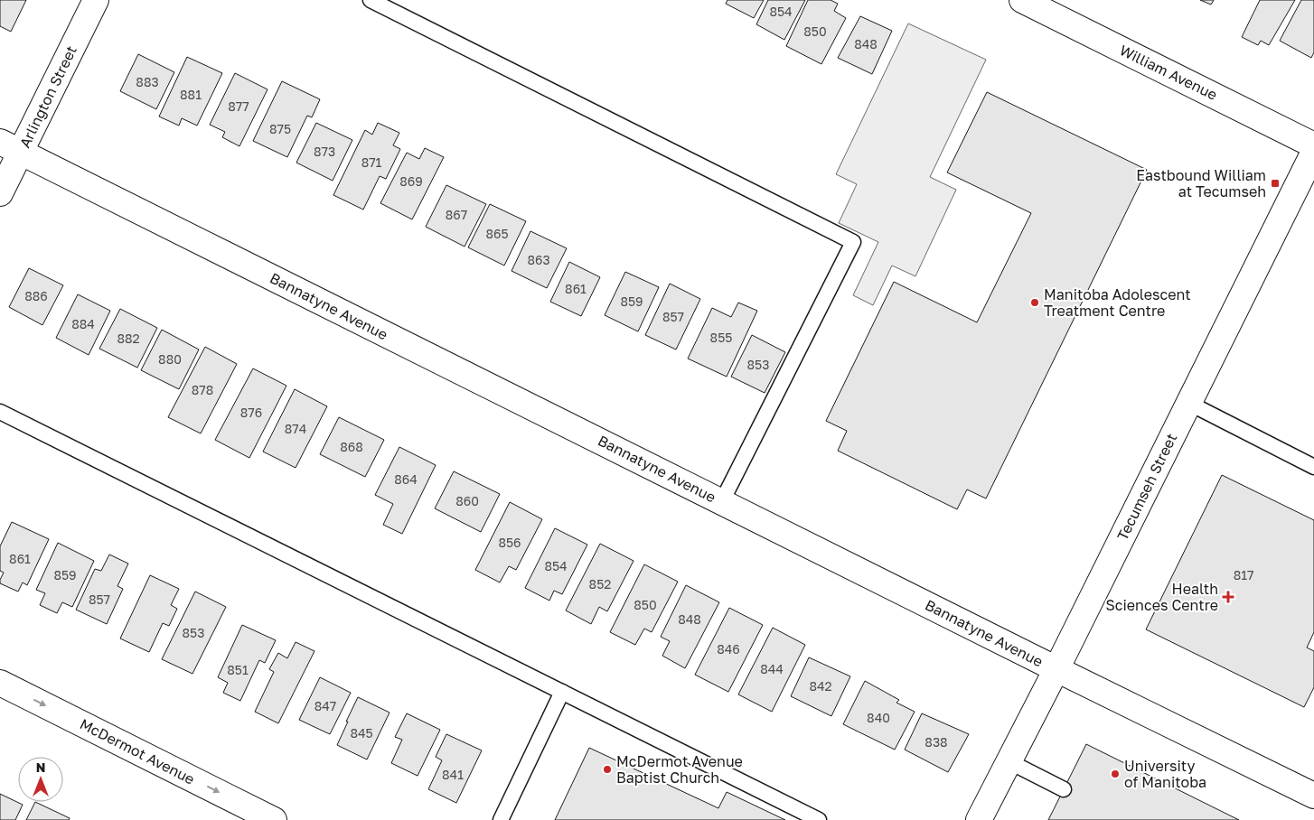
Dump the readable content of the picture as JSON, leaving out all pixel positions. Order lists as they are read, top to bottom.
{
  "streets": {
    "street": [
      "William Avenue",
      "Arlington Street",
      "Bannatyne Avenue",
      "Tecumseh Street",
      "McDermot Avenue"
    ]
  },
  "crossings": [
    ["Arlington Street", "Bannatyne Avenue"],
    ["Bannatyne Avenue", "Tecumseh Street"]
  ],
  "one_way": ["McDermot Avenue"],
  "places": {
    "transit": ["Eastbound William at Tecumseh"],
    "other": ["Manitoba Adolescent Treatment Centre", "McDermot Avenue Baptist Church", "University of Manitoba"],
    "health": ["Health Sciences Centre"]
  },
  "house_numbers": [
    "854",
    "850",
    "848",
    "883",
    "881",
    "877",
    "875",
    "873",
    "871",
    "869",
    "867",
    "865",
    "863",
    "861",
    "886",
    "859",
    "857",
    "884",
    "855",
    "882",
    "880",
    "853",
    "878",
    "876",
    "874",
    "868",
    "864",
    "860",
    "856",
    "861",
    "854",
    "859",
    "817",
    "852",
    "857",
    "850",
    "848",
    "853",
    "846",
    "844",
    "851",
    "842",
    "847",
    "840",
    "845",
    "838",
    "841"
  ],
  "north": "top"
}
